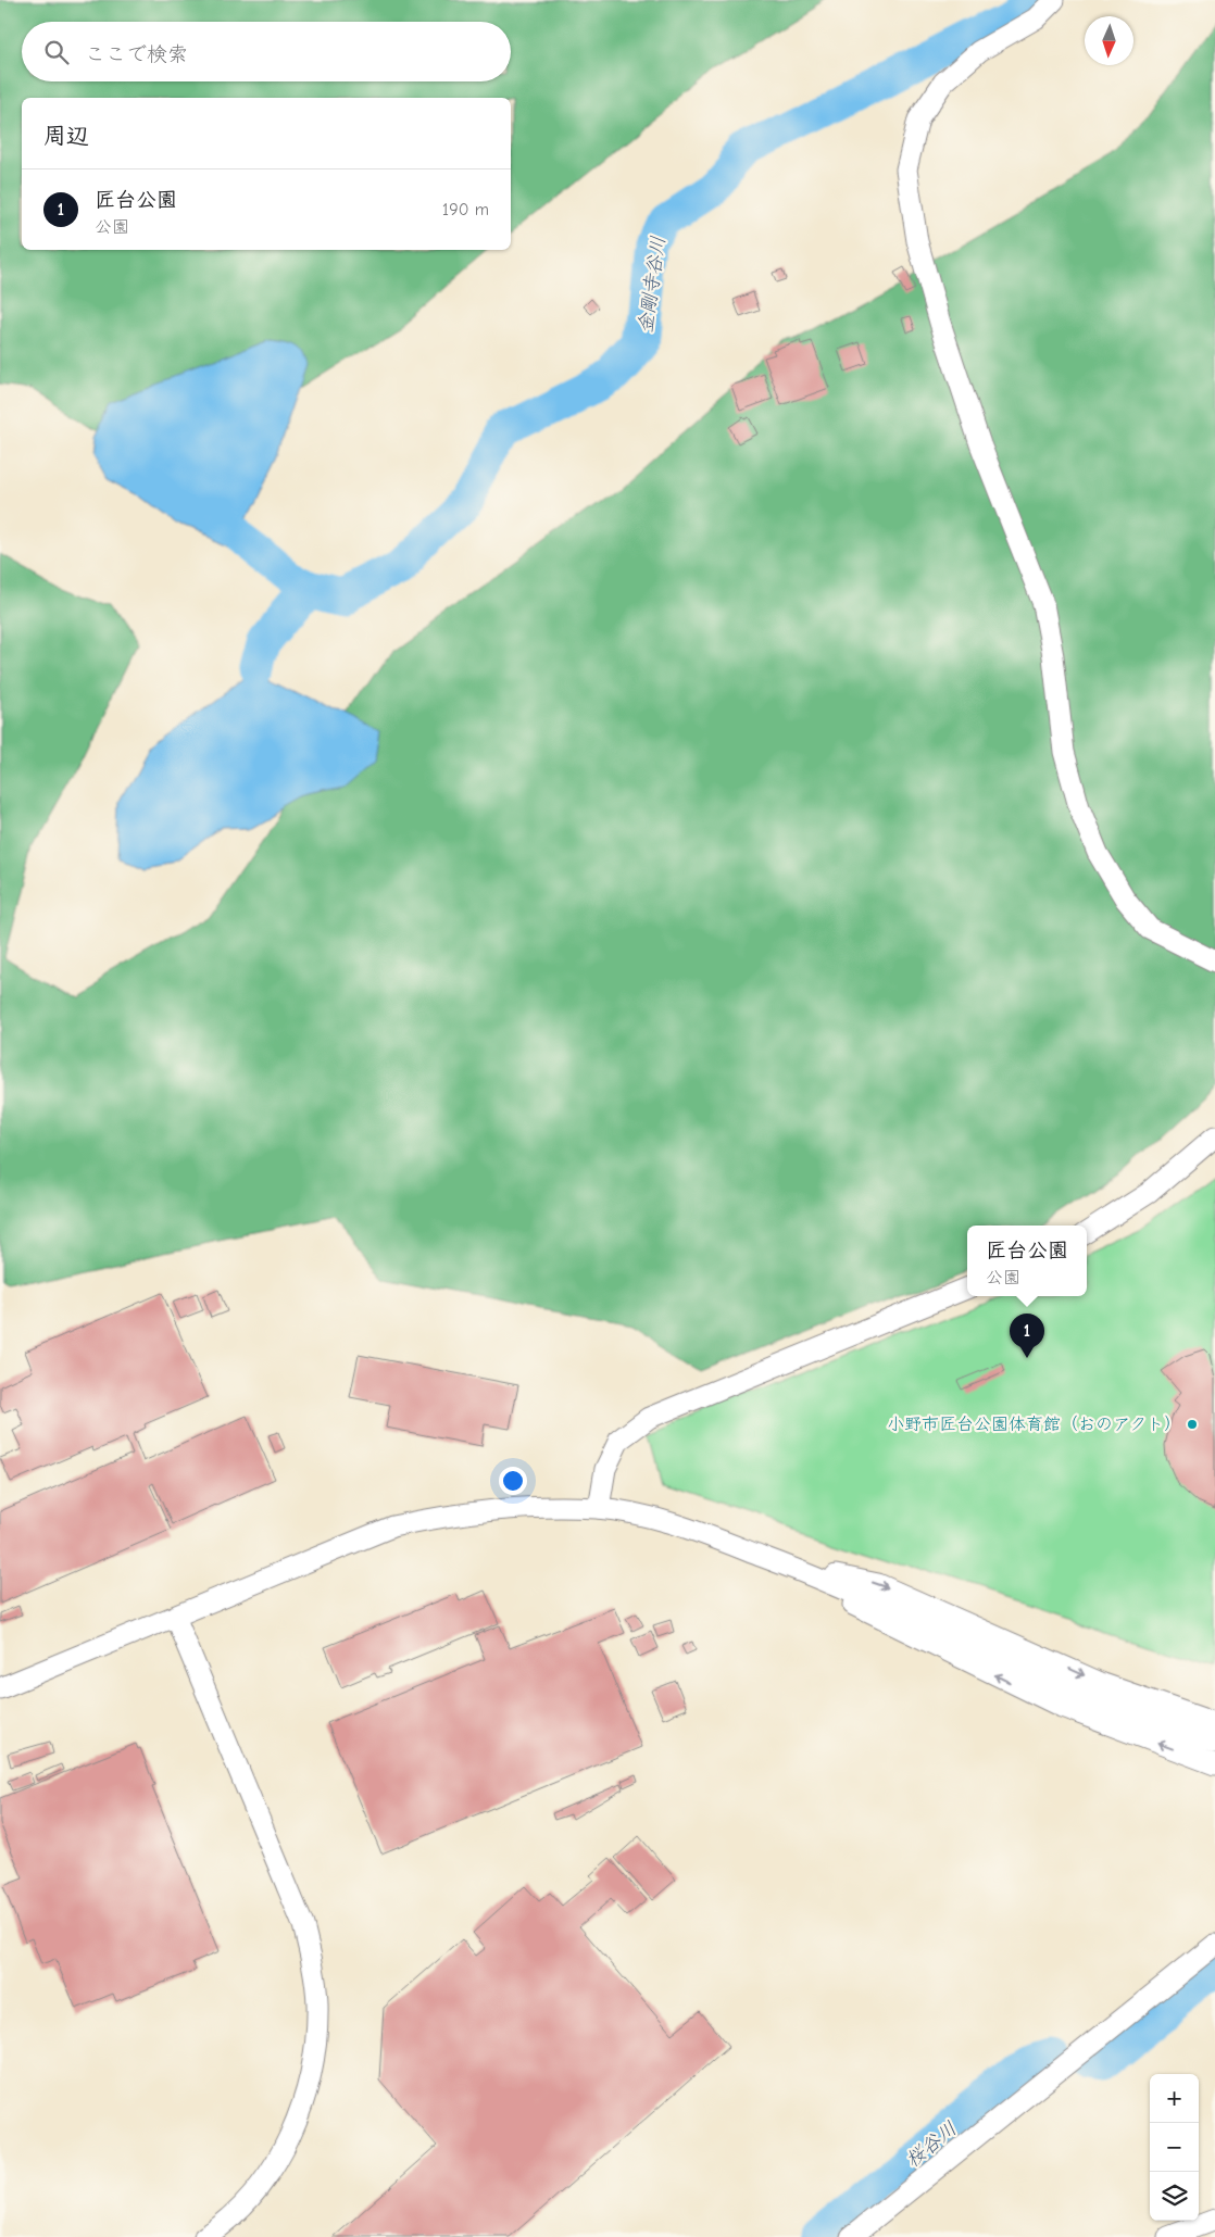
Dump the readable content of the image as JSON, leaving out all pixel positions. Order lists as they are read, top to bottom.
{
  "water": ["金剛寺谷川", "桜谷川"],
  "places": ["小野市匠台公園体育館（おのアクト）"],
  "north": "bottom",
  "page": {
    "search": "ここで検索",
    "heading": "周辺",
    "list": [
      {
        "mark": "1",
        "name": "匠台公園",
        "note": "公園",
        "value": "190 m"
      }
    ],
    "popup": ["匠台公園", "公園"],
    "pins": "1",
    "map_buttons": ["+", "−"]
  }
}
